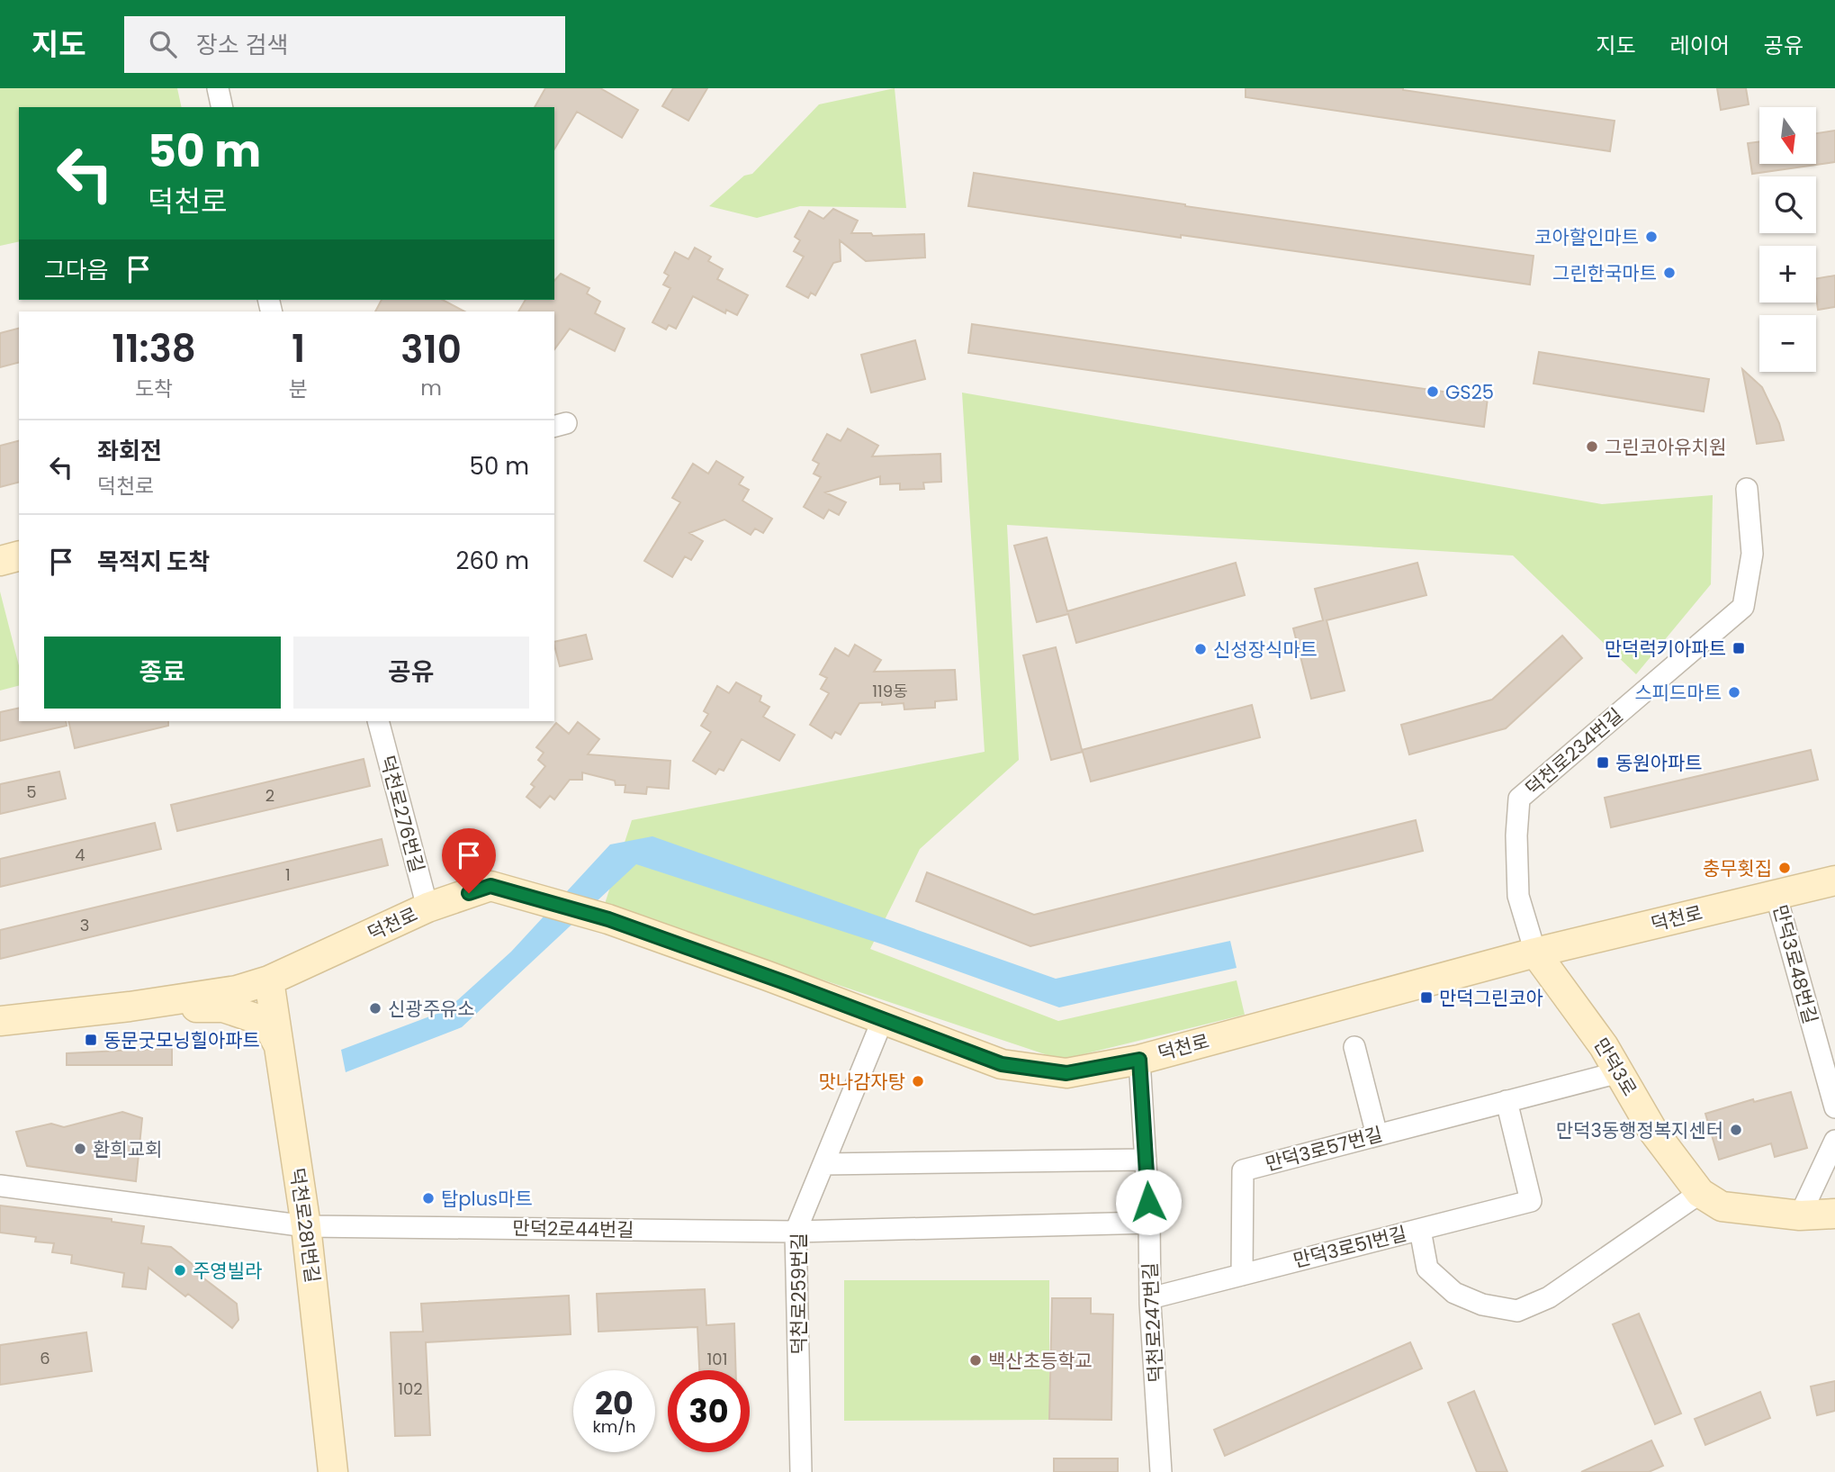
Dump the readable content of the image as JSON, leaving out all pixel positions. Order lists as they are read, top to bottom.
{
  "streets": {
    "main road": ["덕천로", "만덕3로", "덕천로281번길"],
    "street": [
      "덕천로234번길",
      "덕천로276번길",
      "만덕3로48번길",
      "만덕3로57번길",
      "만덕2로44번길",
      "만덕3로51번길",
      "덕천로259번길",
      "덕천로247번길"
    ]
  },
  "crossings": [
    ["덕천로234번길", "덕천로"],
    ["덕천로234번길", "만덕3로"],
    ["덕천로276번길", "덕천로"],
    ["덕천로", "만덕3로48번길"],
    ["덕천로", "만덕3로"],
    ["덕천로", "덕천로281번길"],
    ["덕천로", "덕천로259번길"],
    ["덕천로", "덕천로247번길"],
    ["만덕3로", "만덕3로57번길"],
    ["만덕3로", "만덕3로51번길"],
    ["만덕3로57번길", "만덕3로51번길"],
    ["덕천로281번길", "만덕2로44번길"],
    ["만덕2로44번길", "덕천로259번길"],
    ["만덕2로44번길", "덕천로247번길"],
    ["만덕3로51번길", "덕천로247번길"]
  ],
  "places": {
    "other": [
      "코아할인마트",
      "그린한국마트",
      "GS25",
      "그린코아유치원",
      "신성장식마트",
      "스피드마트",
      "충무횟집",
      "신광주유소",
      "맛나감자탕",
      "만덕3동행정복지센터",
      "환희교회",
      "탑plus마트",
      "주영빌라",
      "백산초등학교"
    ],
    "transit": [
      "만덕럭키아파트",
      "동원아파트",
      "만덕그린코아",
      "동문굿모닝힐아파트"
    ]
  },
  "house_numbers": [
    "119동",
    "5",
    "2",
    "4",
    "1",
    "3",
    "6",
    "101",
    "102"
  ],
  "north": "bottom",
  "page": {
    "header": "지도",
    "search": "장소 검색",
    "nav": ["지도", "레이어", "공유"],
    "map_buttons": ["+", "−"],
    "turn": ["50 m", "덕천로"],
    "then": "그다음",
    "eta": [
      "11:38",
      "도착",
      "1",
      "분",
      "310",
      "m"
    ],
    "list": [
      {
        "name": "좌회전",
        "note": "덕천로",
        "value": "50 m"
      },
      {
        "name": "목적지 도착",
        "value": "260 m"
      }
    ],
    "buttons": ["종료", "공유"],
    "speed": "20 km/h",
    "limit": "30"
  }
}
